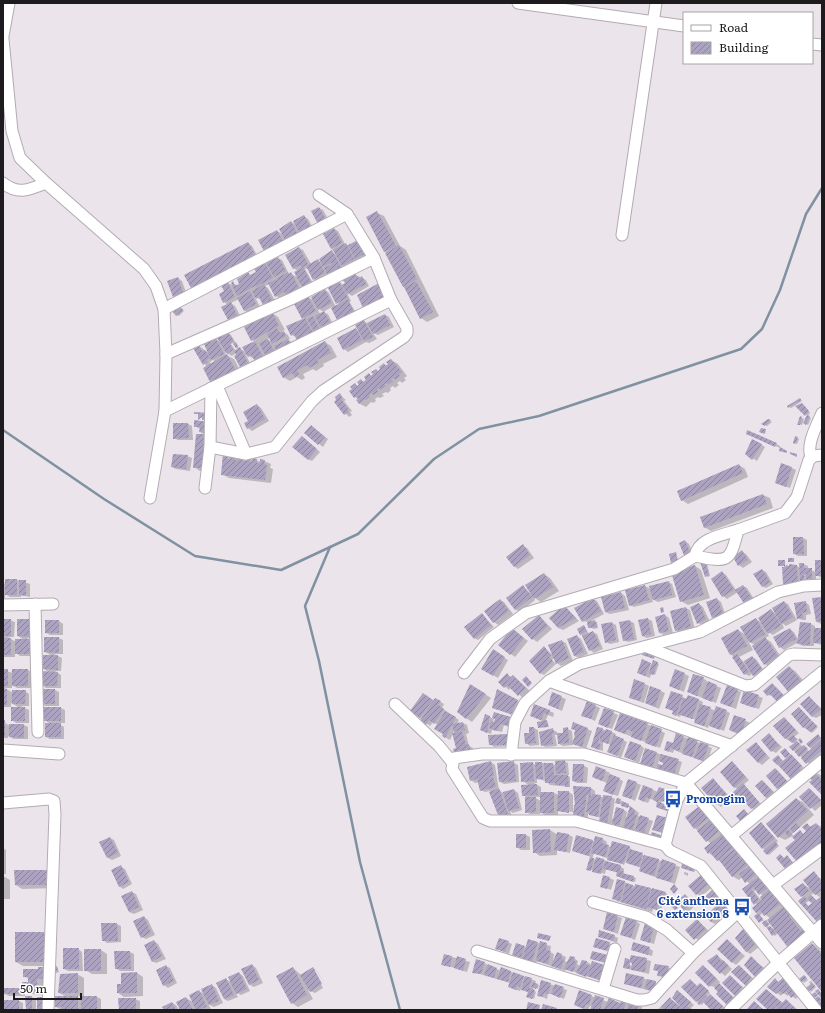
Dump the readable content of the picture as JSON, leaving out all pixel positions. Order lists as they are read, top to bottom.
{
  "places": {
    "bus stop": ["Promogim", "Cité anthena 6 extension 8"]
  },
  "legend": ["Road", "Building"],
  "scale_bar": "50 m"
}
